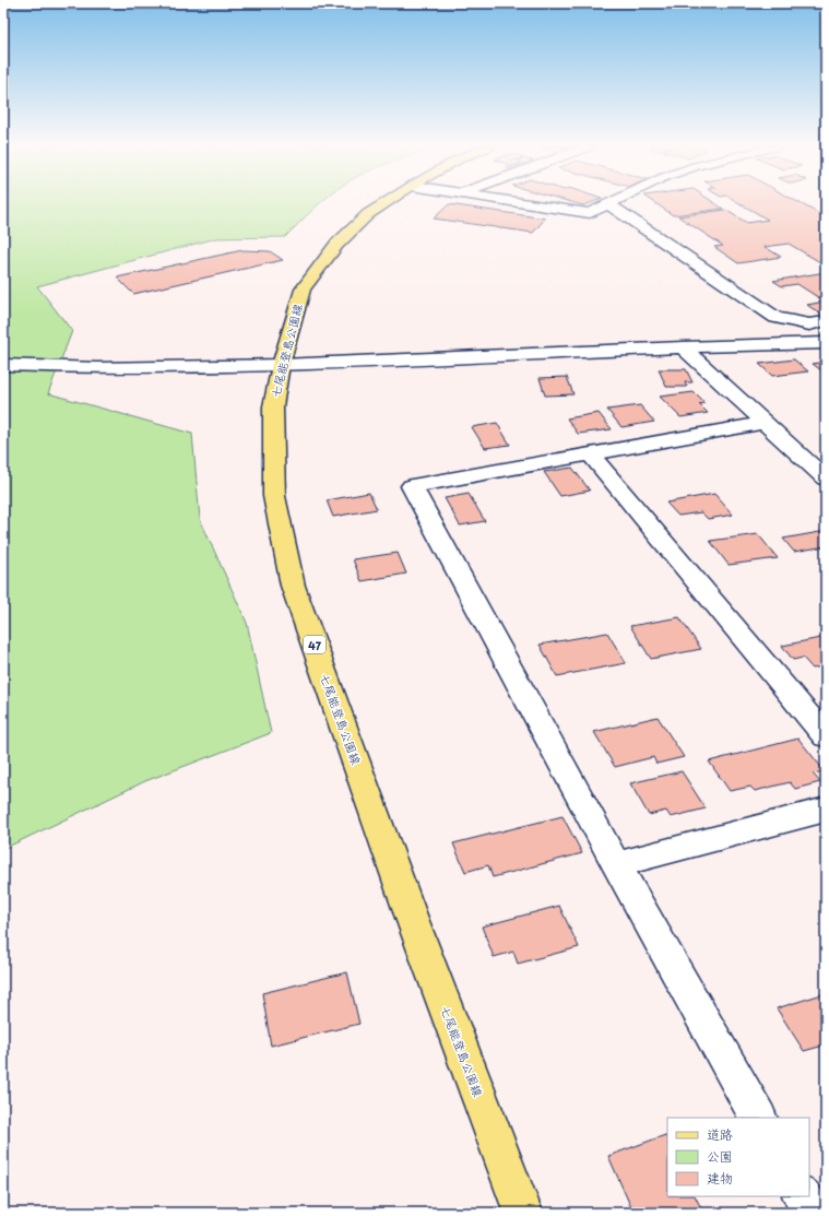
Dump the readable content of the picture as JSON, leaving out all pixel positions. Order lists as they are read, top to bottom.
{
  "streets": {
    "main road": ["七尾能登島公園線", "47"]
  },
  "legend": ["道路", "公園", "建物"]
}
